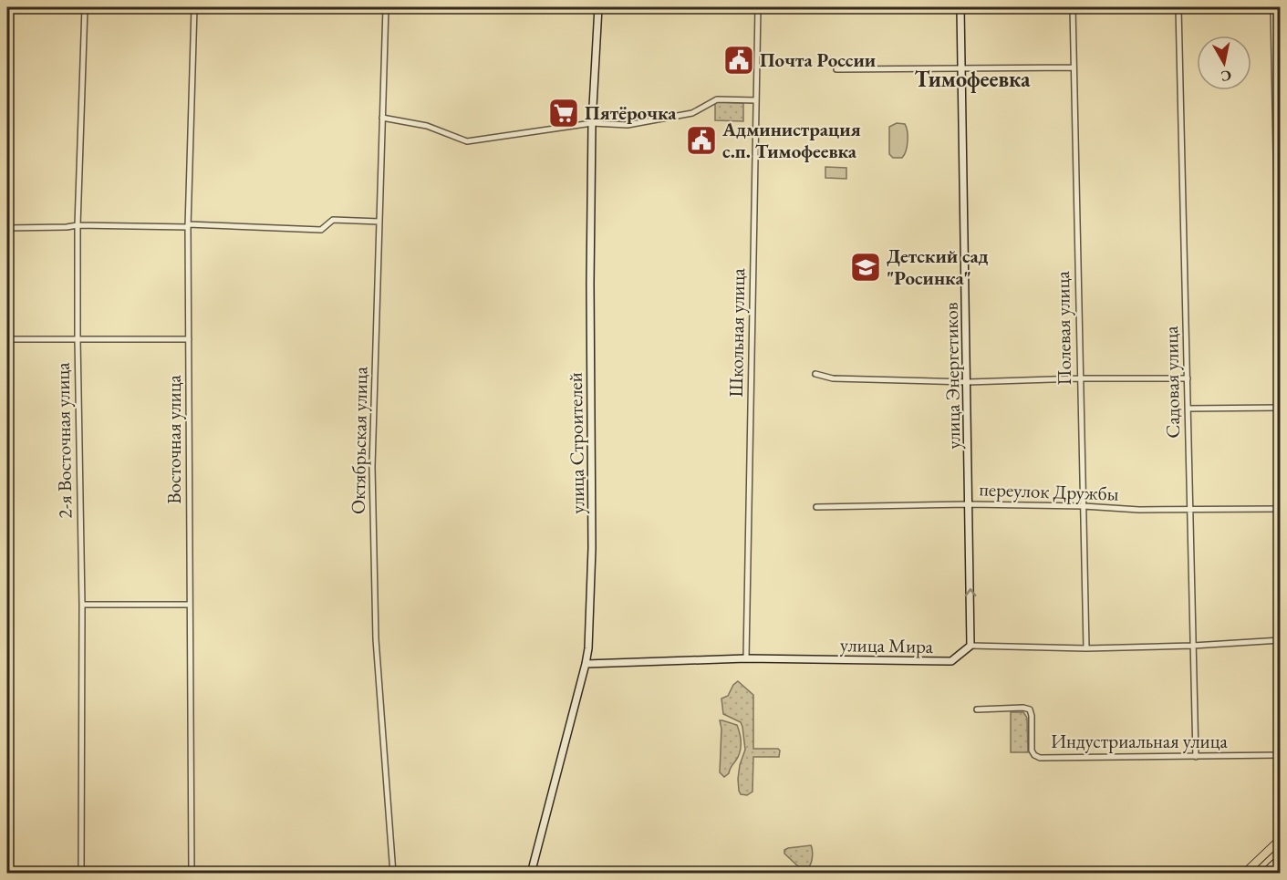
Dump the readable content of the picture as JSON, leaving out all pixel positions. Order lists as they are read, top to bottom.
{
  "streets": {
    "street": [
      "Полевая улица",
      "Школьная улица",
      "улица Энергетиков",
      "Садовая улица",
      "Восточная улица",
      "2-я Восточная улица",
      "Октябрьская улица",
      "улица Строителей",
      "переулок Дружбы",
      "улица Мира",
      "Индустриальная улица"
    ]
  },
  "crossings": [
    ["Полевая улица", "переулок Дружбы"],
    ["Школьная улица", "улица Мира"],
    ["улица Энергетиков", "переулок Дружбы"],
    ["улица Энергетиков", "улица Мира"],
    ["Садовая улица", "переулок Дружбы"],
    ["Садовая улица", "Индустриальная улица"],
    ["улица Строителей", "улица Мира"]
  ],
  "districts": ["Тимофеевка"],
  "places": {
    "public building": ["Почта России", "Администрация с.п. Тимофеевка"],
    "supermarket": ["Пятёрочка"],
    "school or university": ["Детский сад \"Росинка\""]
  },
  "north": "bottom"
}
